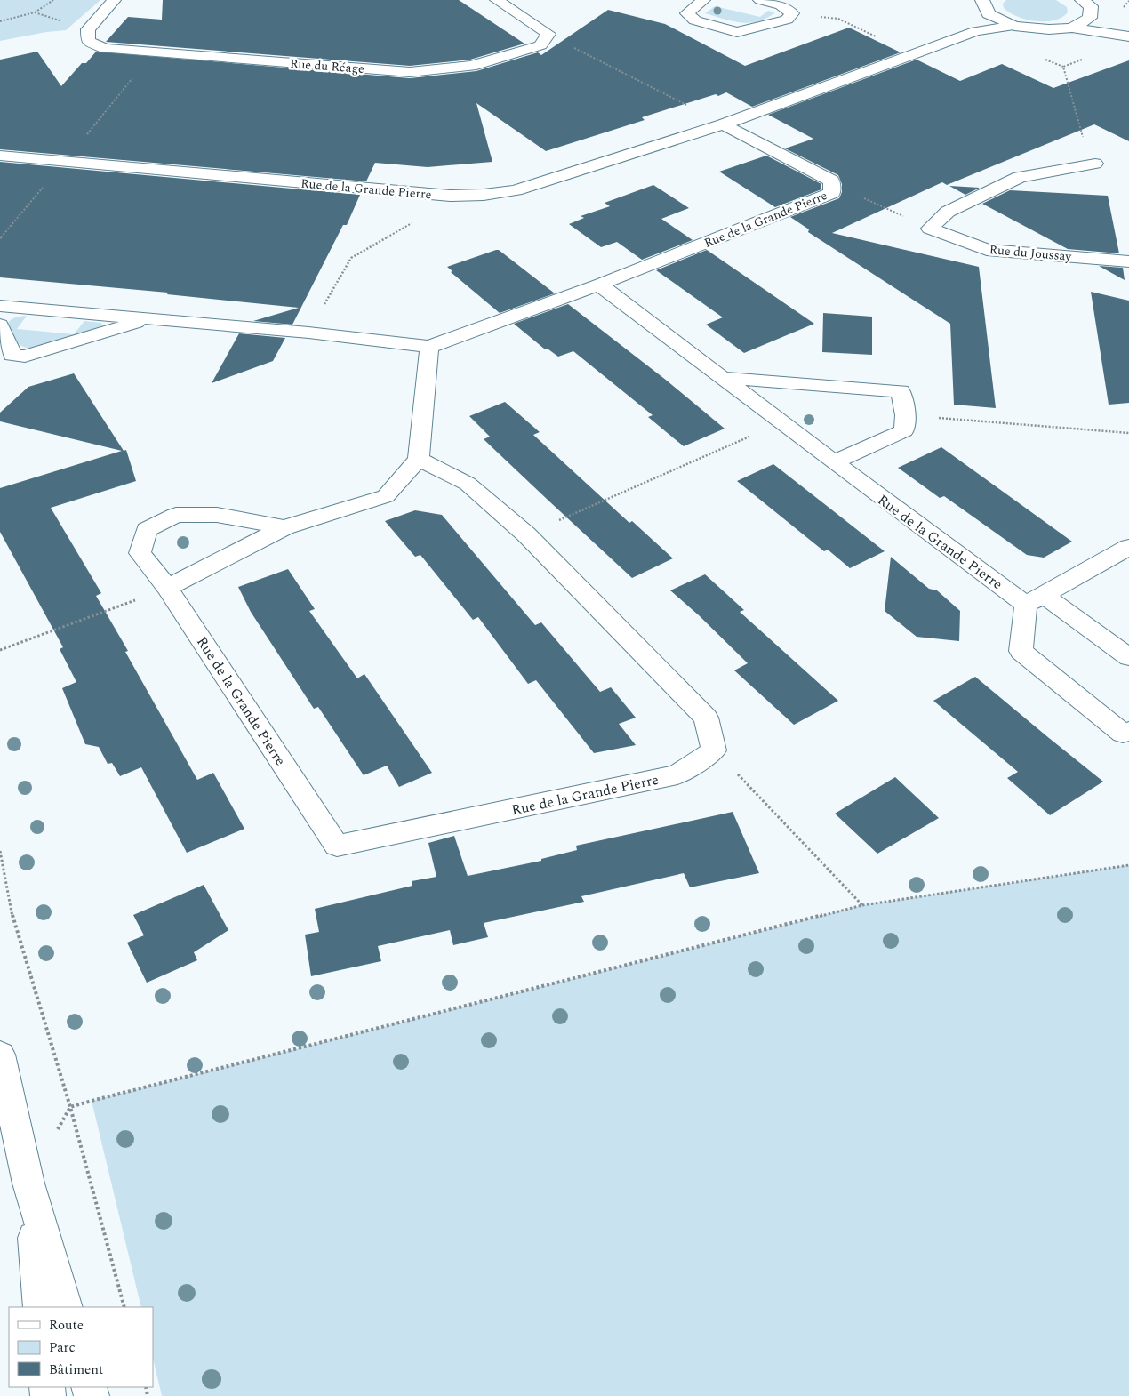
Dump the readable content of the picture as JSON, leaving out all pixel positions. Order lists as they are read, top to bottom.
{
  "streets": {
    "street": ["Rue du Réage", "Rue de la Grande Pierre", "Rue du Joussay"]
  },
  "legend": ["Route", "Parc", "Bâtiment"]
}
